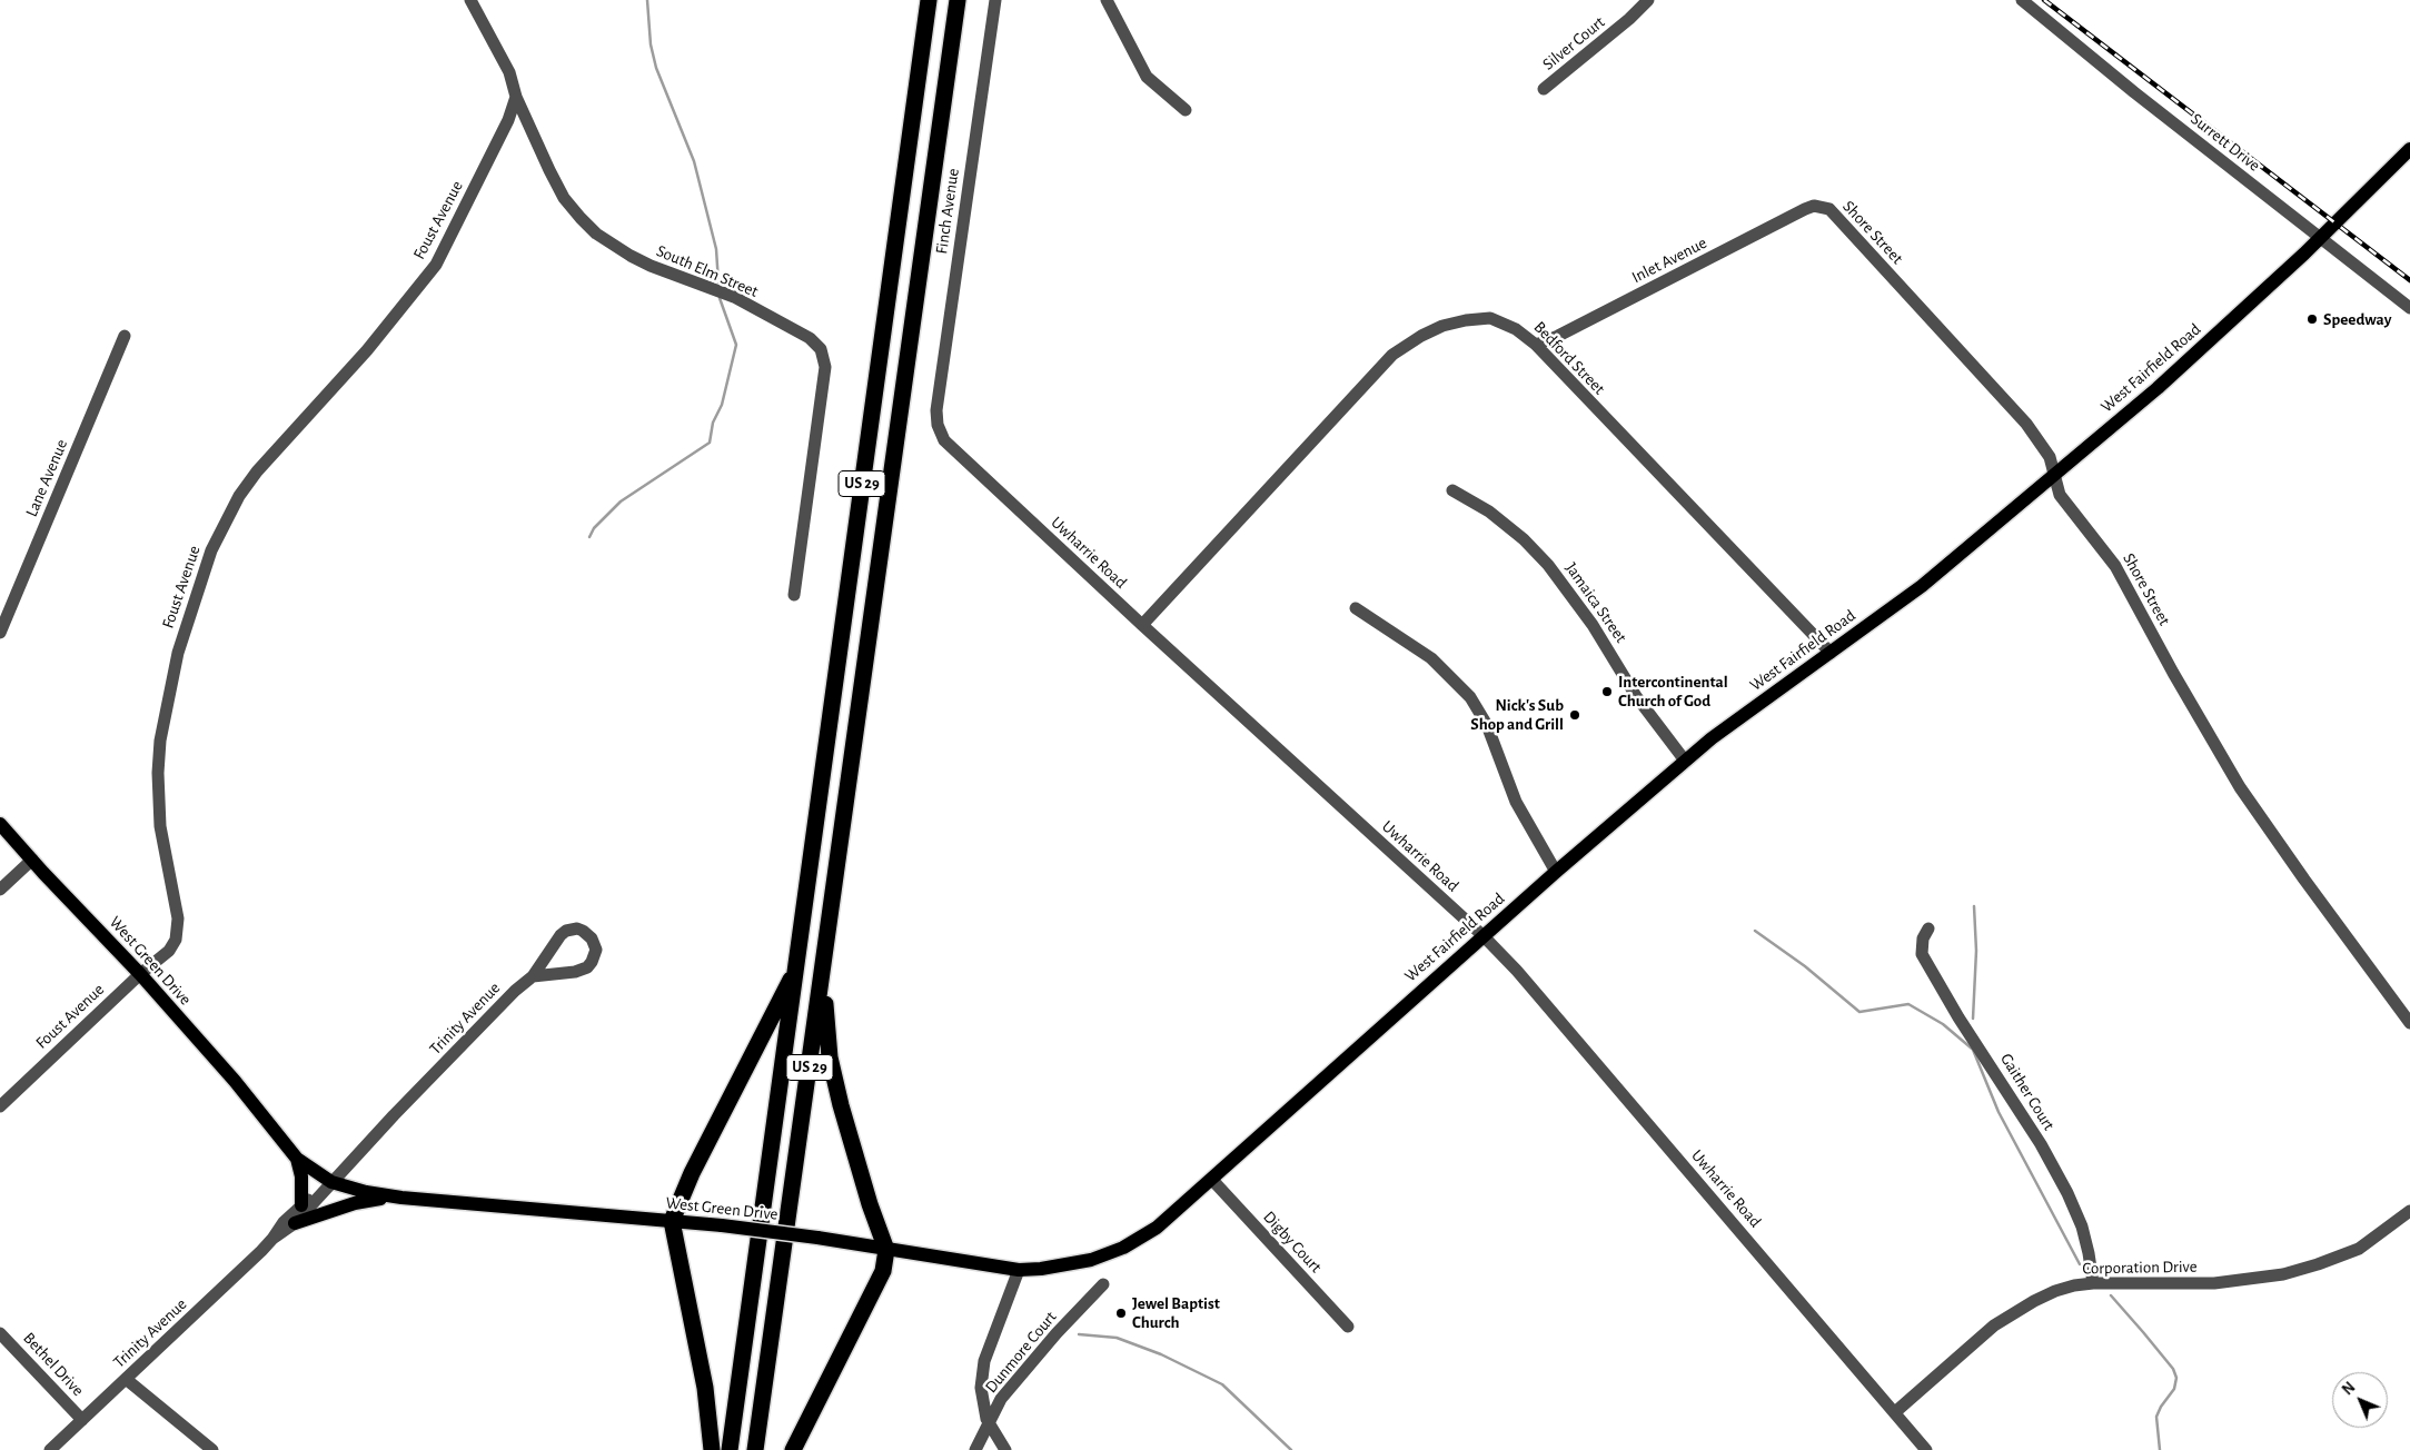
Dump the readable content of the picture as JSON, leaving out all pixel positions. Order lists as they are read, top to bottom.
{
  "streets": {
    "highway": ["US 29"],
    "main road": ["West Fairfield Road", "West Green Drive"],
    "street": [
      "Silver Court",
      "Surrett Drive",
      "Finch Avenue",
      "Foust Avenue",
      "Shore Street",
      "Inlet Avenue",
      "South Elm Street",
      "Bedford Street",
      "Lane Avenue",
      "Uwharrie Road",
      "Jamaica Street",
      "Trinity Avenue",
      "Gaither Court",
      "Digby Court",
      "Corporation Drive",
      "Dunmore Court",
      "Bethel Drive"
    ]
  },
  "crossings": [
    ["Surrett Drive", "West Fairfield Road"],
    ["Finch Avenue", "Uwharrie Road"],
    ["Foust Avenue", "South Elm Street"],
    ["Foust Avenue", "West Green Drive"],
    ["Shore Street", "Inlet Avenue"],
    ["Shore Street", "West Fairfield Road"],
    ["Inlet Avenue", "Bedford Street"],
    ["Bedford Street", "West Fairfield Road"],
    ["Bedford Street", "Uwharrie Road"],
    ["West Fairfield Road", "Uwharrie Road"],
    ["West Fairfield Road", "Jamaica Street"],
    ["West Fairfield Road", "West Green Drive"],
    ["West Fairfield Road", "Digby Court"],
    ["Uwharrie Road", "Corporation Drive"],
    ["West Green Drive", "Trinity Avenue"],
    ["Trinity Avenue", "Bethel Drive"],
    ["Gaither Court", "Corporation Drive"]
  ],
  "places": [
    "Speedway",
    "Intercontinental Church of God",
    "Nick's Sub Shop and Grill",
    "Jewel Baptist Church"
  ],
  "north": "top left"
}
